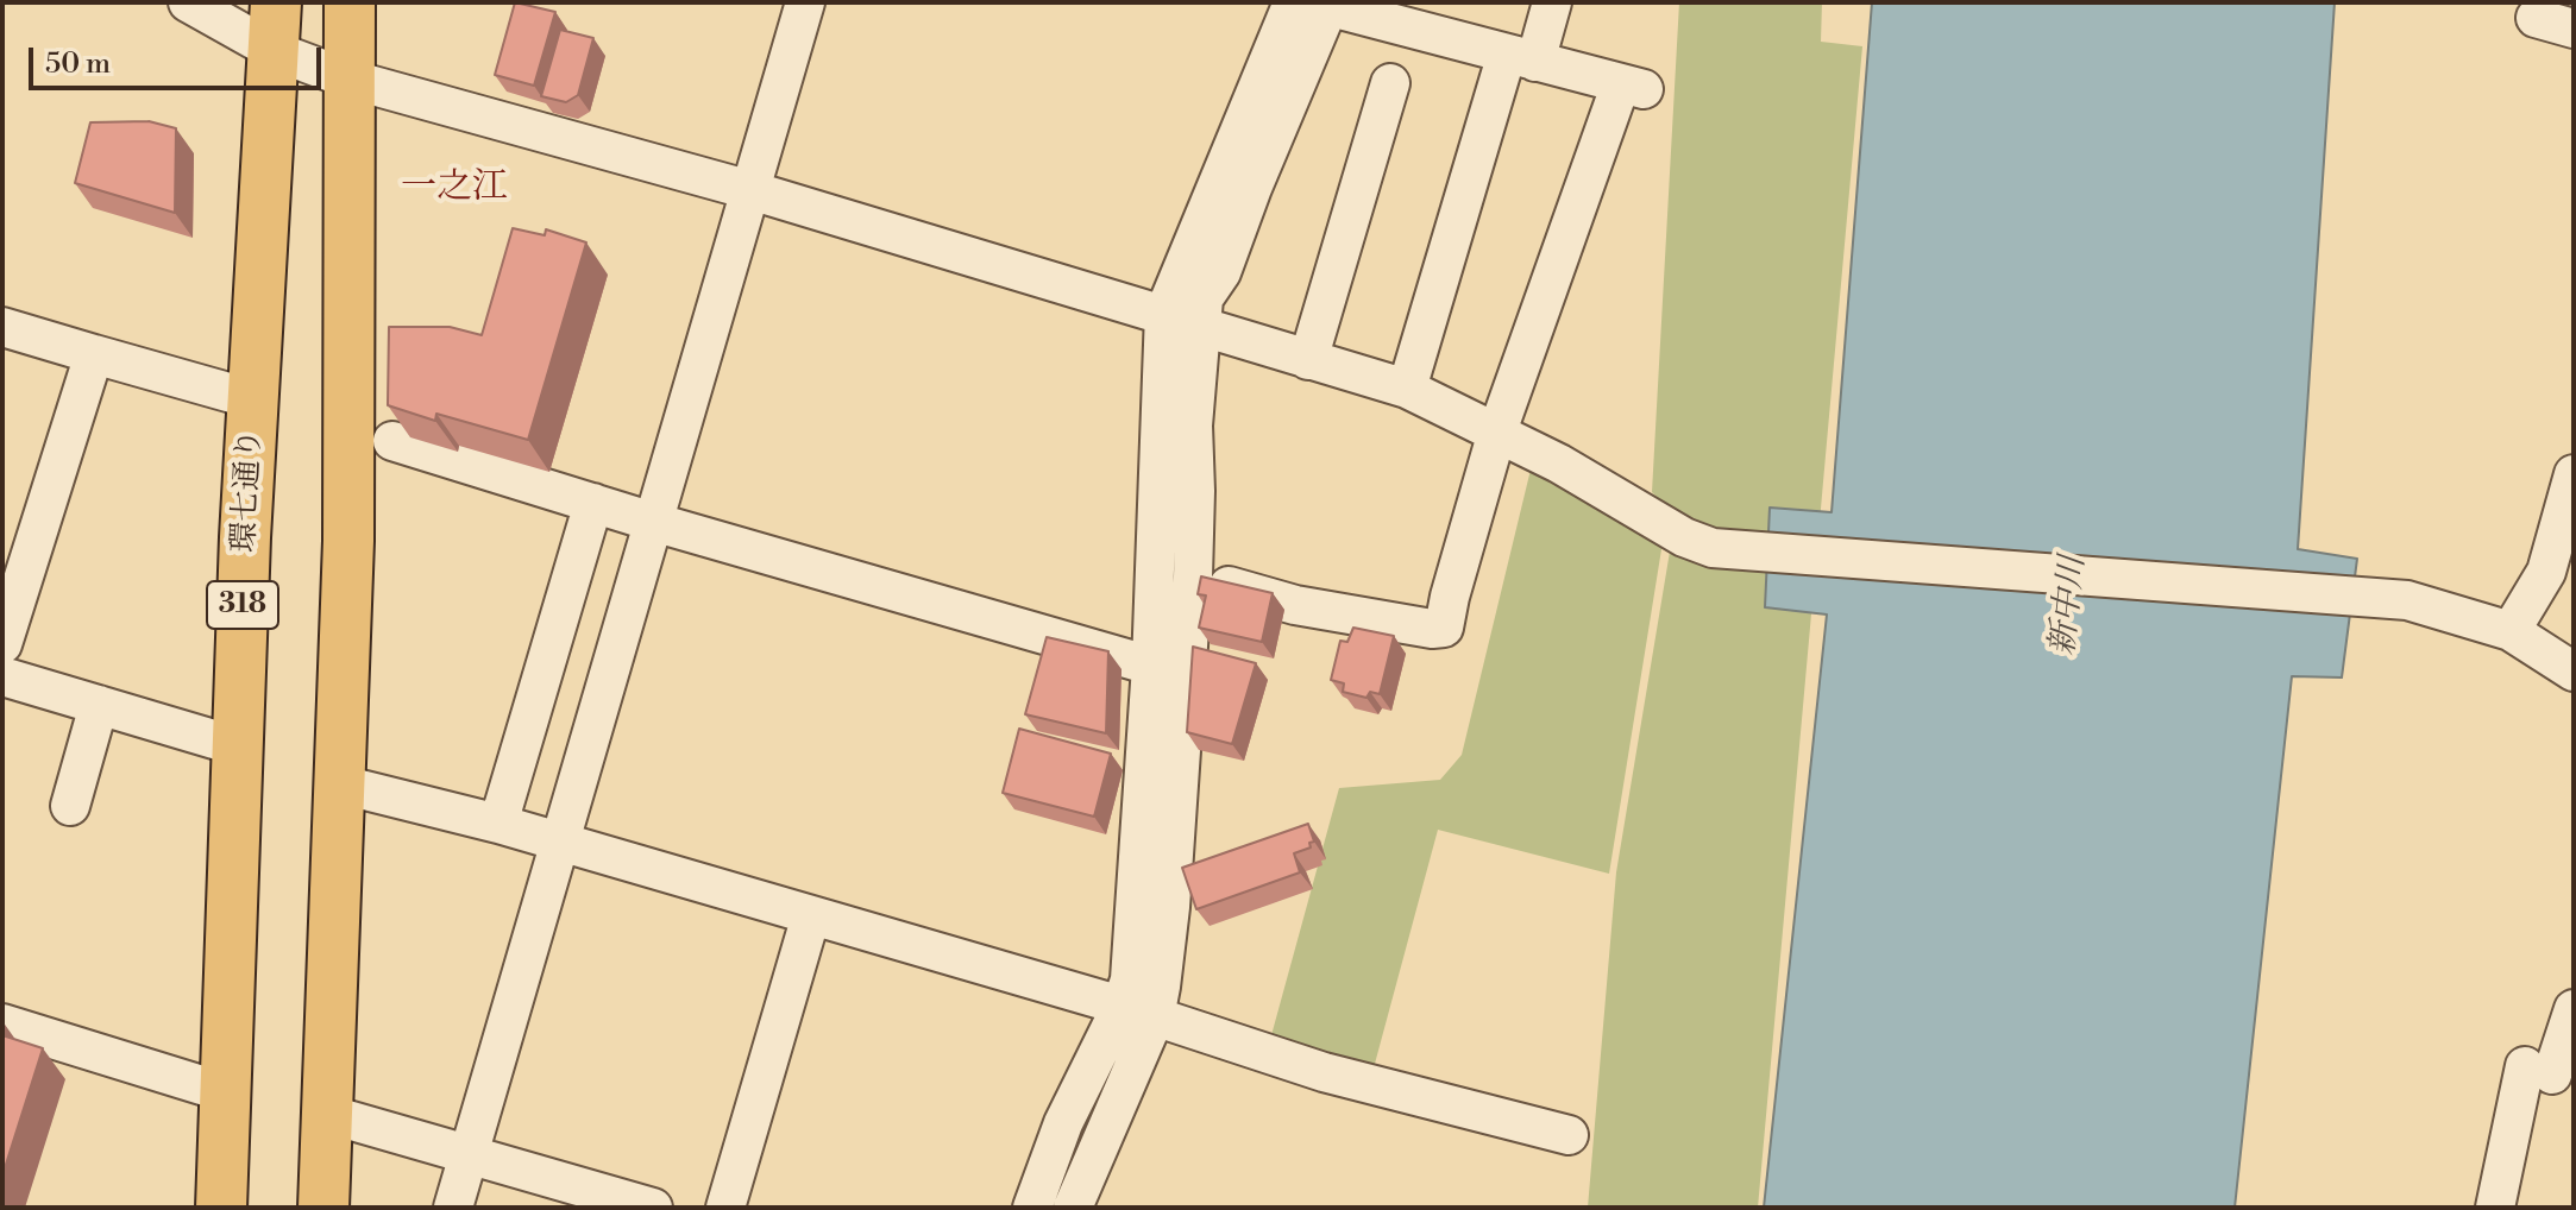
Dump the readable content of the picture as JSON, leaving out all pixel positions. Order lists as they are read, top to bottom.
{
  "streets": {
    "main road": ["環七通り", "318"]
  },
  "districts": ["一之江"],
  "water": ["新中川"],
  "scale_bar": "50 m"
}
